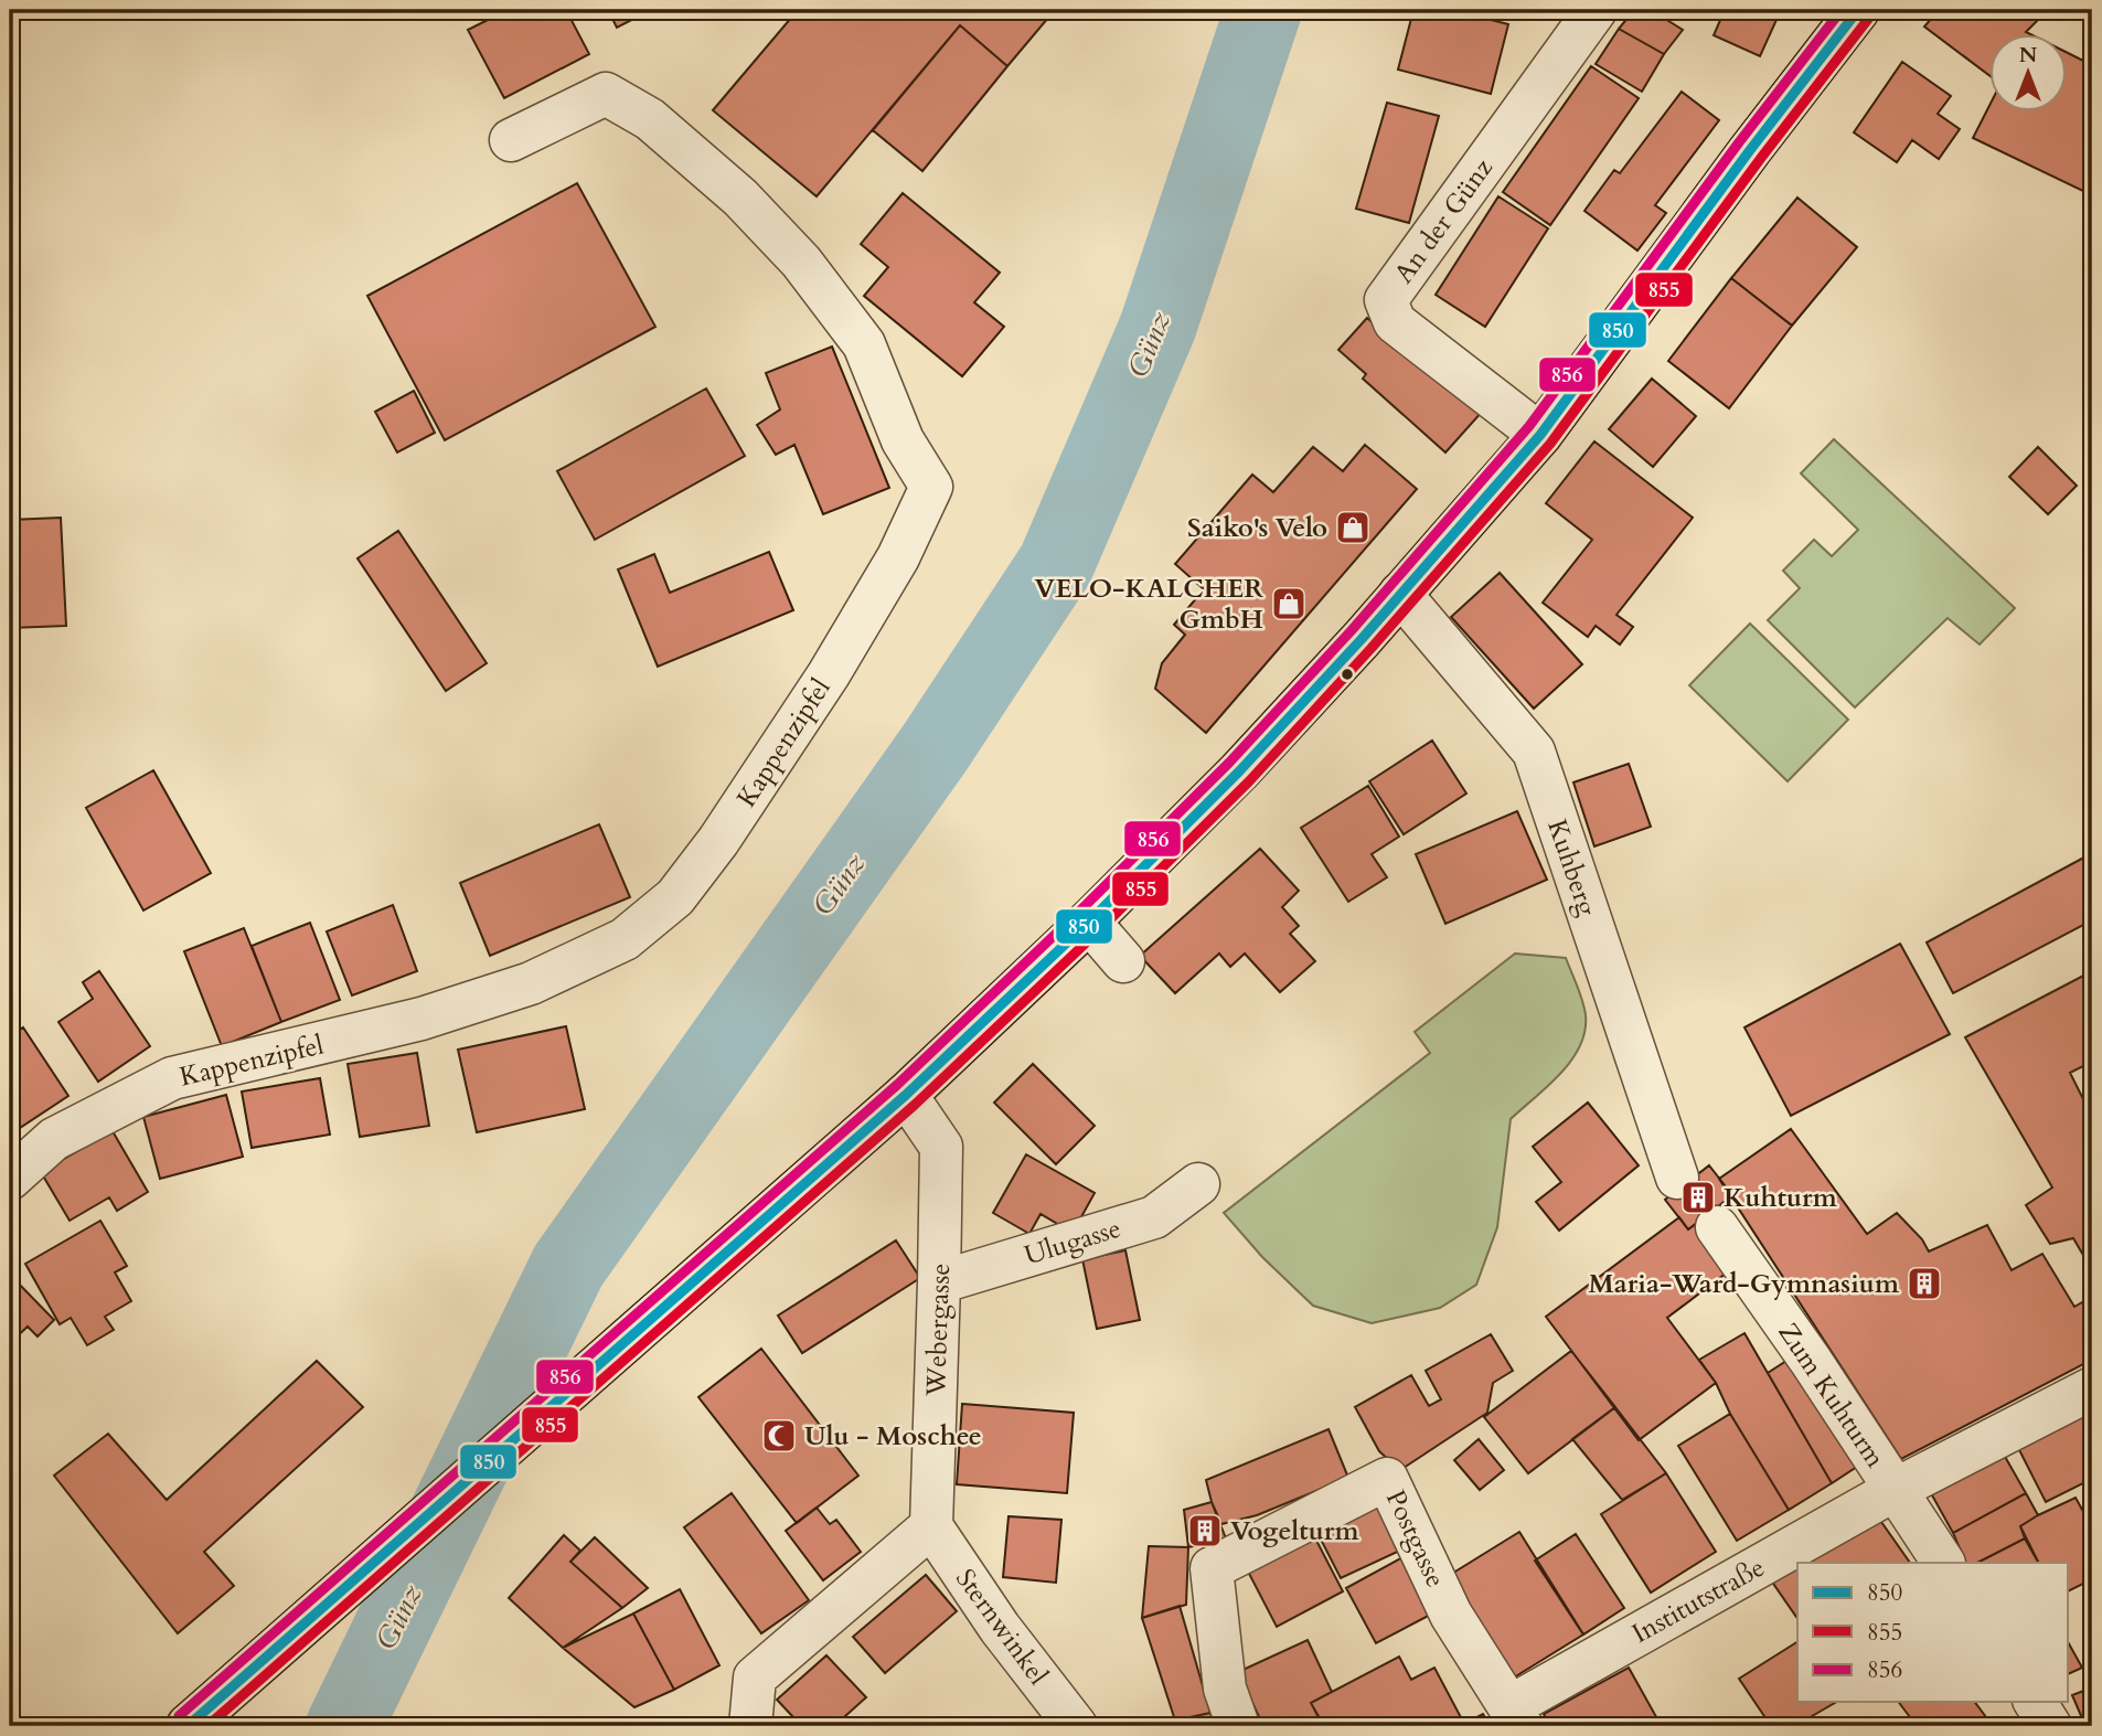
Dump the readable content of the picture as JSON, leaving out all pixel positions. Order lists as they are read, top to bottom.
{
  "streets": {
    "street": [
      "An der Günz",
      "Kappenzipfel",
      "Kuhberg",
      "Ulugasse",
      "Webergasse",
      "Zum Kuhturm",
      "Postgasse",
      "Institutstraße",
      "Sternwinkel"
    ]
  },
  "crossings": [
    ["Ulugasse", "Webergasse"],
    ["Webergasse", "Sternwinkel"],
    ["Zum Kuhturm", "Institutstraße"],
    ["Postgasse", "Institutstraße"]
  ],
  "water": ["Günz"],
  "places": {
    "shop": ["Saiko's Velo", "VELO-KALCHER GmbH"],
    "building": ["Kuhturm", "Maria-Ward-Gymnasium", "Vogelturm"],
    "mosque": ["Ulu - Moschee"]
  },
  "lines": ["transit line 850", "transit line 856", "transit line 855"],
  "legend": ["850", "855", "856"],
  "north": "top"
}
